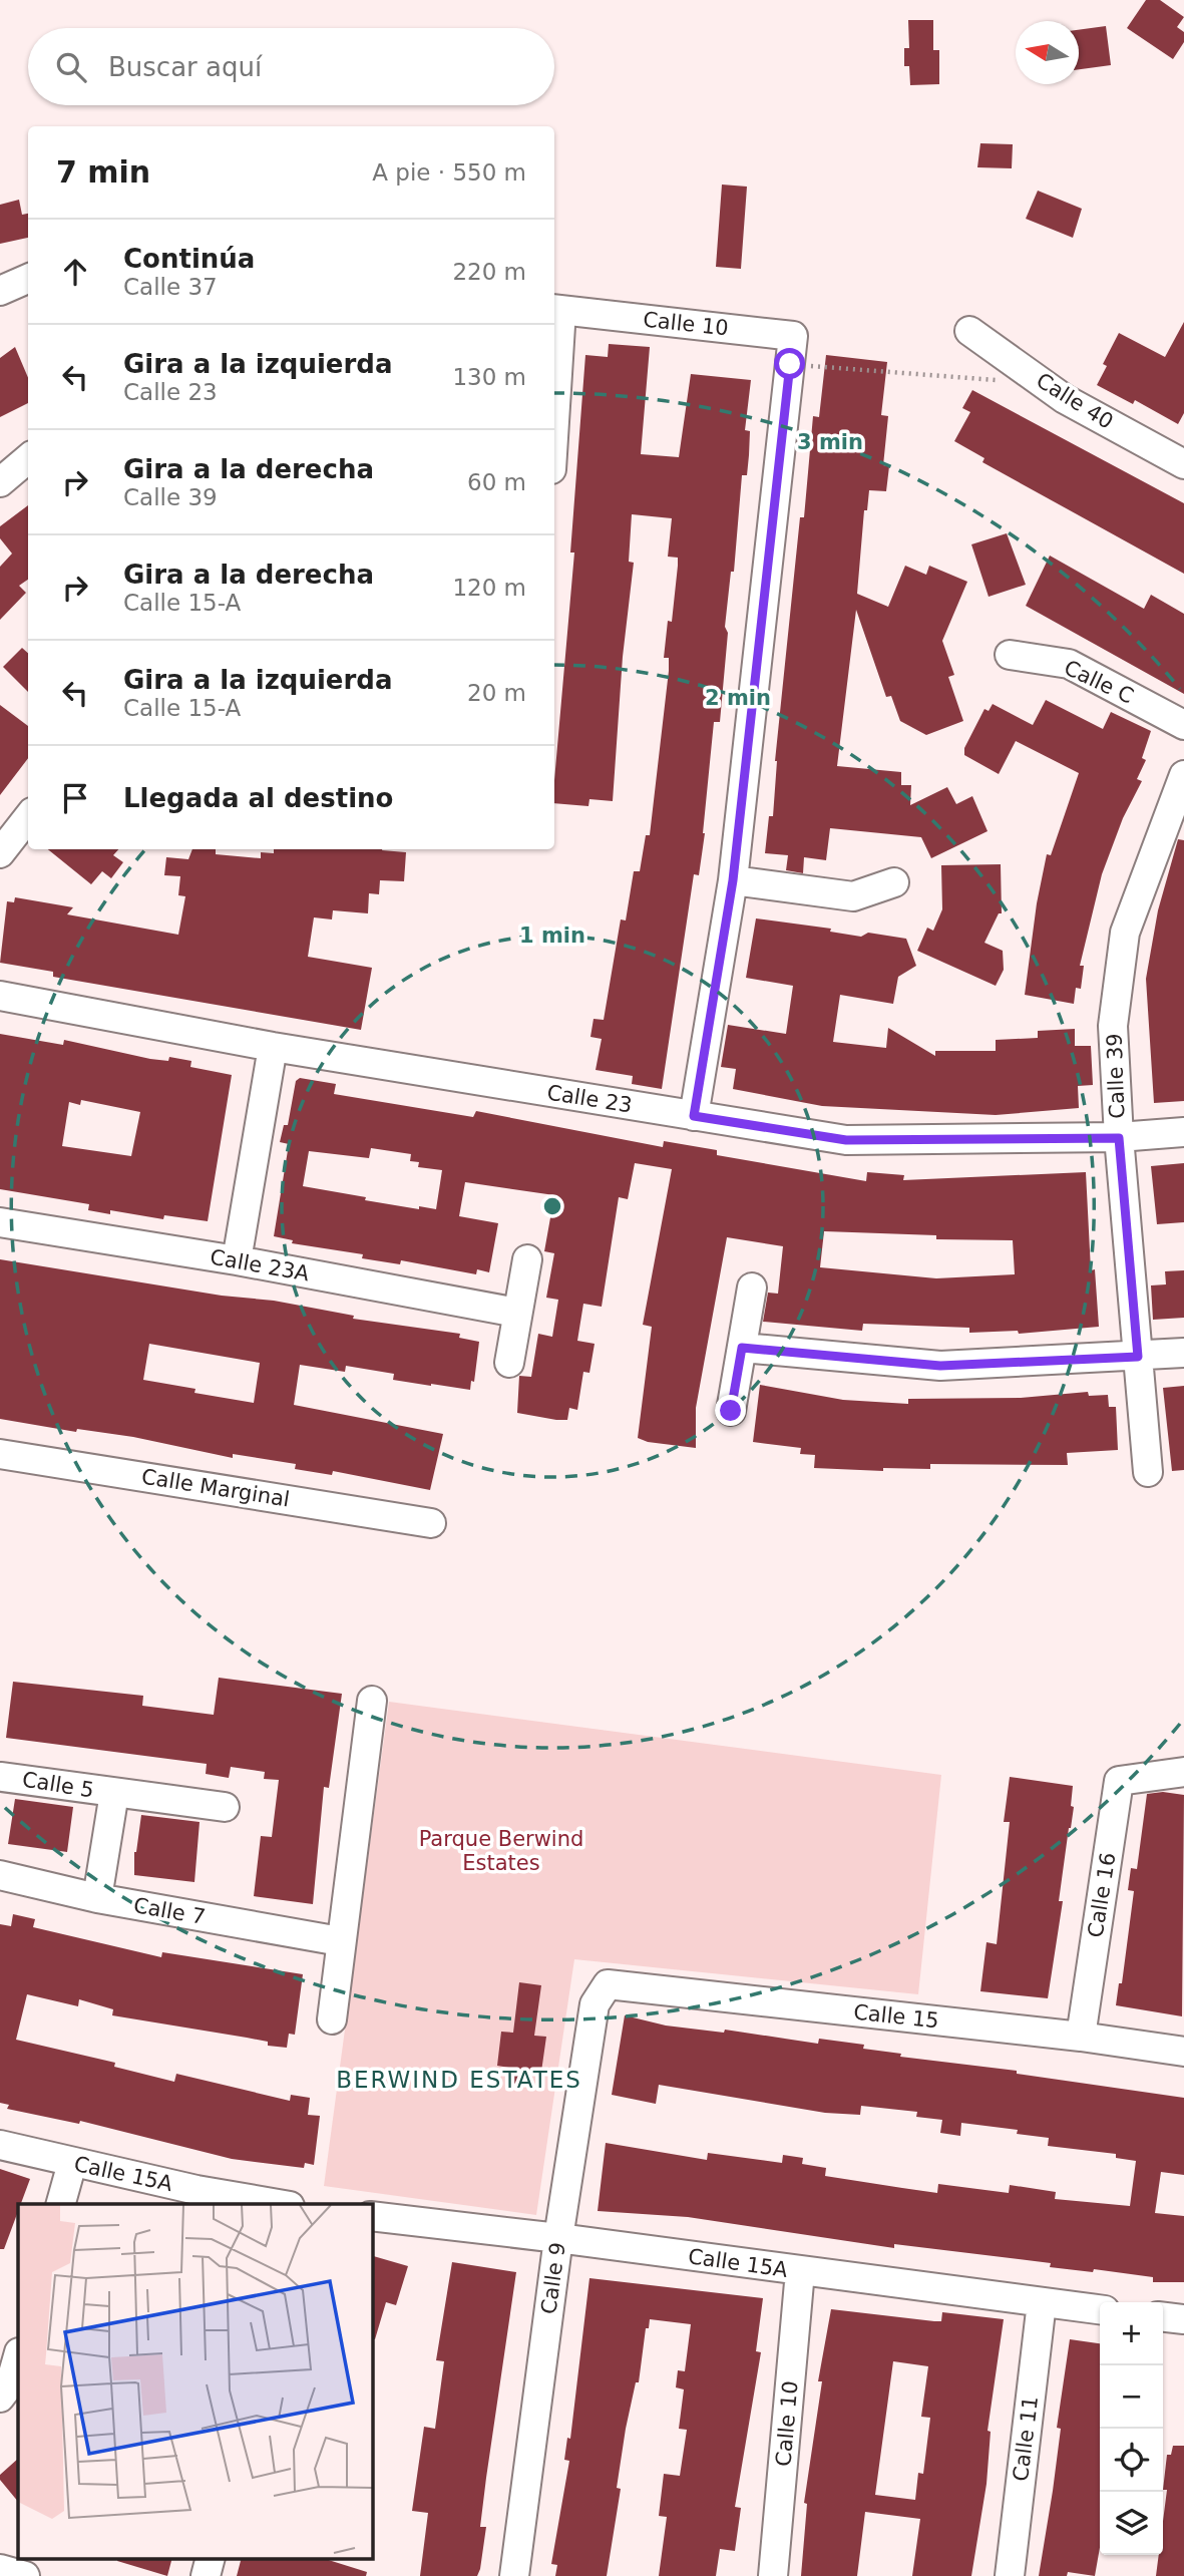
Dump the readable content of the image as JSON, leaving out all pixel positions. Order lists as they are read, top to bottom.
{
  "streets": {
    "street": [
      "Calle 10",
      "Calle 40",
      "Calle C",
      "Calle 39",
      "Calle 23",
      "Calle 23A",
      "Calle Marginal",
      "Calle 5",
      "Calle 16",
      "Calle 7",
      "Calle 15",
      "Calle 15A",
      "Calle 9",
      "Calle 11"
    ]
  },
  "crossings": [
    ["Calle 10", "Calle 15A"],
    ["Calle 39", "Calle 23"],
    ["Calle 5", "Calle 7"],
    ["Calle 16", "Calle 15"],
    ["Calle 15", "Calle 9"],
    ["Calle 15A", "Calle 9"],
    ["Calle 15A", "Calle 11"]
  ],
  "districts": ["BERWIND ESTATES"],
  "parks": ["Parque Berwind Estates"],
  "north": "left",
  "page": {
    "search": "Buscar aquí",
    "heading": ["7 min", "A pie · 550 m"],
    "list": [
      ["Continúa", "Calle 37", "220 m"],
      ["Gira a la izquierda", "Calle 23", "130 m"],
      ["Gira a la derecha", "Calle 39", "60 m"],
      ["Gira a la derecha", "Calle 15-A", "120 m"],
      ["Gira a la izquierda", "Calle 15-A", "20 m"],
      "Llegada al destino"
    ],
    "map_buttons": ["+", "−"]
  },
  "rings": ["3 min", "2 min", "1 min"]
}
